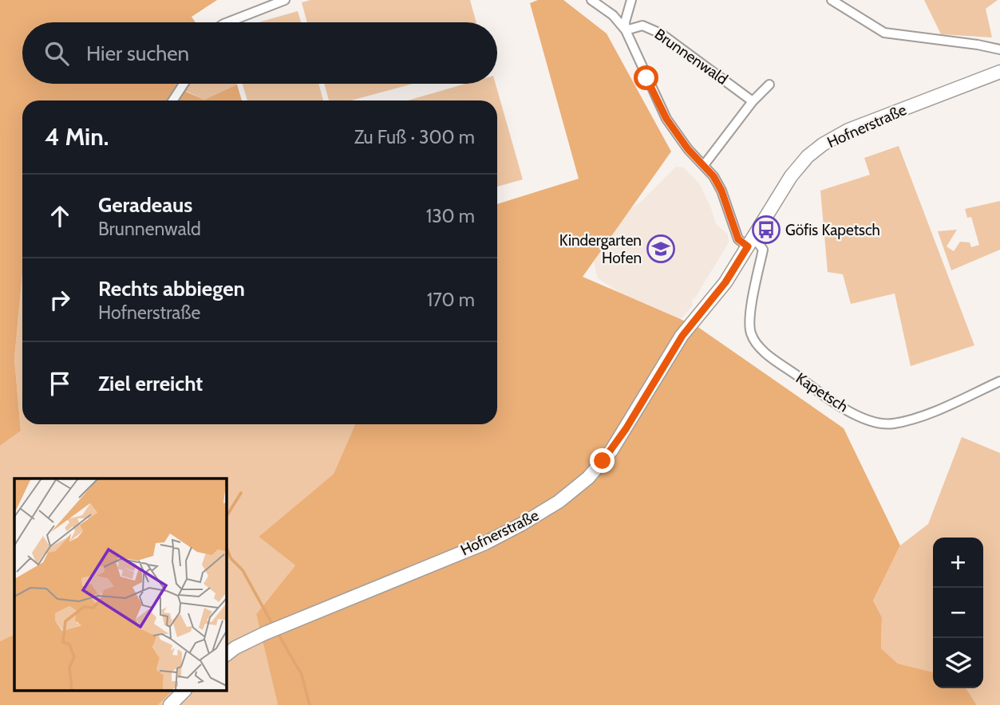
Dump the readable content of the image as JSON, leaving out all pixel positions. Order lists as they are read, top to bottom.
{
  "streets": {
    "main road": ["Hofnerstraße"],
    "street": ["Brunnenwald", "Kapetsch"]
  },
  "crossings": [
    ["Brunnenwald", "Hofnerstraße"],
    ["Brunnenwald", "Kapetsch"],
    ["Hofnerstraße", "Kapetsch"]
  ],
  "places": {
    "bus stop": ["Göfis Kapetsch"],
    "school or university": ["Kindergarten Hofen"]
  },
  "page": {
    "search": "Hier suchen",
    "heading": ["4 Min.", "Zu Fuß · 300 m"],
    "list": [
      ["Geradeaus", "Brunnenwald", "130 m"],
      ["Rechts abbiegen", "Hofnerstraße", "170 m"],
      "Ziel erreicht"
    ],
    "map_buttons": ["+", "−"]
  }
}
